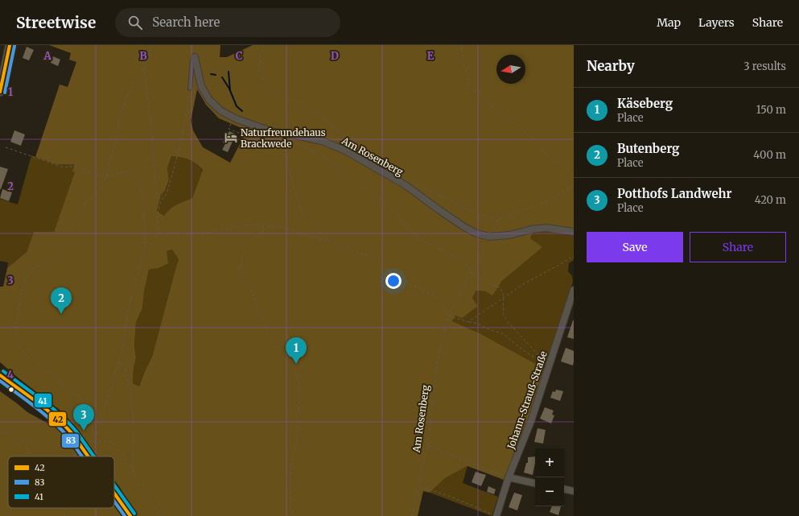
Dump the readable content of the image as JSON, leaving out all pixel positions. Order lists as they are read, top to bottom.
{
  "streets": {
    "street": ["Am Rosenberg", "Johann-Strauß-Straße"]
  },
  "places": {
    "hotel": ["Naturfreundehaus Brackwede"]
  },
  "lines": ["transit line 42", "transit line 83", "transit line 41"],
  "legend": ["42", "83", "41"],
  "north": "left",
  "page": {
    "header": "Streetwise",
    "search": "Search here",
    "nav": ["Map", "Layers", "Share"],
    "heading": ["Nearby", "3 results"],
    "list": [
      {
        "mark": "1",
        "name": "Käseberg",
        "note": "Place",
        "value": "150 m"
      },
      {
        "mark": "2",
        "name": "Butenberg",
        "note": "Place",
        "value": "400 m"
      },
      {
        "mark": "3",
        "name": "Potthofs Landwehr",
        "note": "Place",
        "value": "420 m"
      }
    ],
    "buttons": ["Save", "Share"],
    "pins": ["2", "1", "3"],
    "map_buttons": ["+", "−"]
  },
  "grid": {
    "columns": [
      "A",
      "B",
      "C",
      "D",
      "E"
    ],
    "rows": [
      "1",
      "2",
      "3",
      "4"
    ]
  }
}
